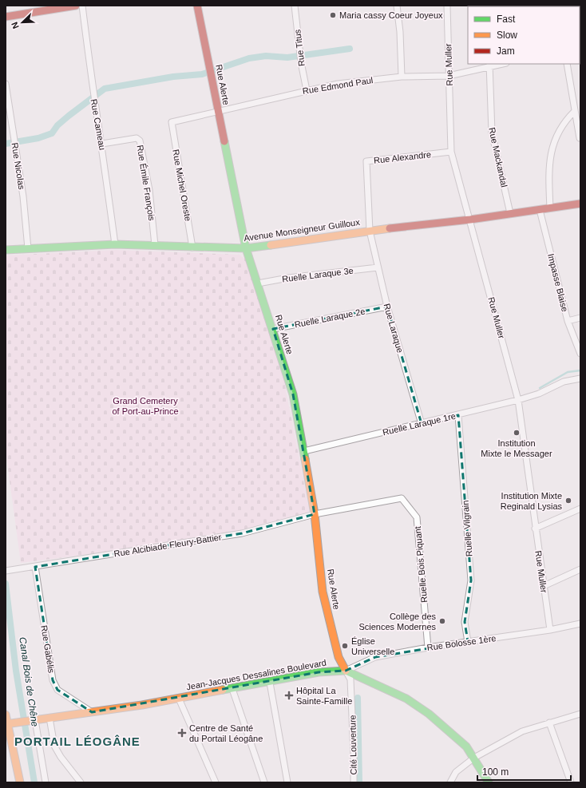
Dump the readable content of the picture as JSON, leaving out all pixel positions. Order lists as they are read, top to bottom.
{
  "streets": {
    "street": [
      "Rue Titus",
      "Rue Muller",
      "Rue Alerte",
      "Rue Edmond Paul",
      "Rue Cameau",
      "Rue Alexandre",
      "Rue Mackandal",
      "Rue Nicolas",
      "Rue Émile François",
      "Rue Michel Oreste",
      "Avenue Monseigneur Guilloux",
      "Ruelle Laraque 3e",
      "Impasse Blaise",
      "Ruelle Laraque 2e",
      "Rue Laraque",
      "Ruelle Laraque 1re",
      "Ruelle Vilgrain",
      "Rue Alcibiade Fleury-Battier",
      "Ruelle Bois Piquant",
      "Rue Bolosse 1ère",
      "Rue Gabélis",
      "Jean-Jacques Dessalines Boulevard",
      "Cité Louverture"
    ]
  },
  "crossings": [
    ["Rue Titus", "Rue Edmond Paul"],
    ["Rue Muller", "Rue Edmond Paul"],
    ["Rue Muller", "Rue Alexandre"],
    ["Rue Muller", "Avenue Monseigneur Guilloux"],
    ["Rue Muller", "Ruelle Laraque 1re"],
    ["Rue Muller", "Rue Bolosse 1ère"],
    ["Rue Alerte", "Rue Edmond Paul"],
    ["Rue Alerte", "Avenue Monseigneur Guilloux"],
    ["Rue Alerte", "Ruelle Laraque 3e"],
    ["Rue Alerte", "Ruelle Laraque 2e"],
    ["Rue Alerte", "Ruelle Laraque 1re"],
    ["Rue Alerte", "Rue Alcibiade Fleury-Battier"],
    ["Rue Alerte", "Ruelle Bois Piquant"],
    ["Rue Alerte", "Rue Bolosse 1ère"],
    ["Rue Alerte", "Jean-Jacques Dessalines Boulevard"],
    ["Rue Alerte", "Cité Louverture"],
    ["Rue Edmond Paul", "Rue Mackandal"],
    ["Rue Edmond Paul", "Rue Michel Oreste"],
    ["Rue Cameau", "Rue Émile François"],
    ["Rue Cameau", "Avenue Monseigneur Guilloux"],
    ["Rue Alexandre", "Avenue Monseigneur Guilloux"],
    ["Rue Alexandre", "Rue Laraque"],
    ["Rue Mackandal", "Avenue Monseigneur Guilloux"],
    ["Rue Nicolas", "Avenue Monseigneur Guilloux"],
    ["Rue Émile François", "Avenue Monseigneur Guilloux"],
    ["Rue Michel Oreste", "Avenue Monseigneur Guilloux"],
    ["Avenue Monseigneur Guilloux", "Impasse Blaise"],
    ["Avenue Monseigneur Guilloux", "Rue Laraque"],
    ["Ruelle Laraque 3e", "Rue Laraque"],
    ["Ruelle Laraque 2e", "Rue Laraque"],
    ["Rue Laraque", "Ruelle Laraque 1re"],
    ["Ruelle Laraque 1re", "Ruelle Vilgrain"],
    ["Ruelle Vilgrain", "Rue Bolosse 1ère"],
    ["Rue Alcibiade Fleury-Battier", "Ruelle Bois Piquant"],
    ["Rue Alcibiade Fleury-Battier", "Rue Gabélis"],
    ["Ruelle Bois Piquant", "Rue Bolosse 1ère"],
    ["Rue Bolosse 1ère", "Jean-Jacques Dessalines Boulevard"],
    ["Rue Bolosse 1ère", "Cité Louverture"],
    ["Rue Gabélis", "Jean-Jacques Dessalines Boulevard"],
    ["Jean-Jacques Dessalines Boulevard", "Cité Louverture"]
  ],
  "districts": ["PORTAIL LÉOGÂNE"],
  "water": ["Canal Bois de Chêne"],
  "parks": ["Grand Cemetery of Port-au-Prince"],
  "places": {
    "other": [
      "Maria cassy Coeur Joyeux",
      "Institution Mixte le Messager",
      "Institution Mixte Reginald Lysias",
      "Collège des Sciences Modernes",
      "Église Universelle"
    ],
    "health": ["Hôpital La Sainte-Famille", "Centre de Santé du Portail Léogâne"]
  },
  "legend": ["Fast", "Slow", "Jam"],
  "scale_bar": "100 m",
  "north": "bottom left"
}
